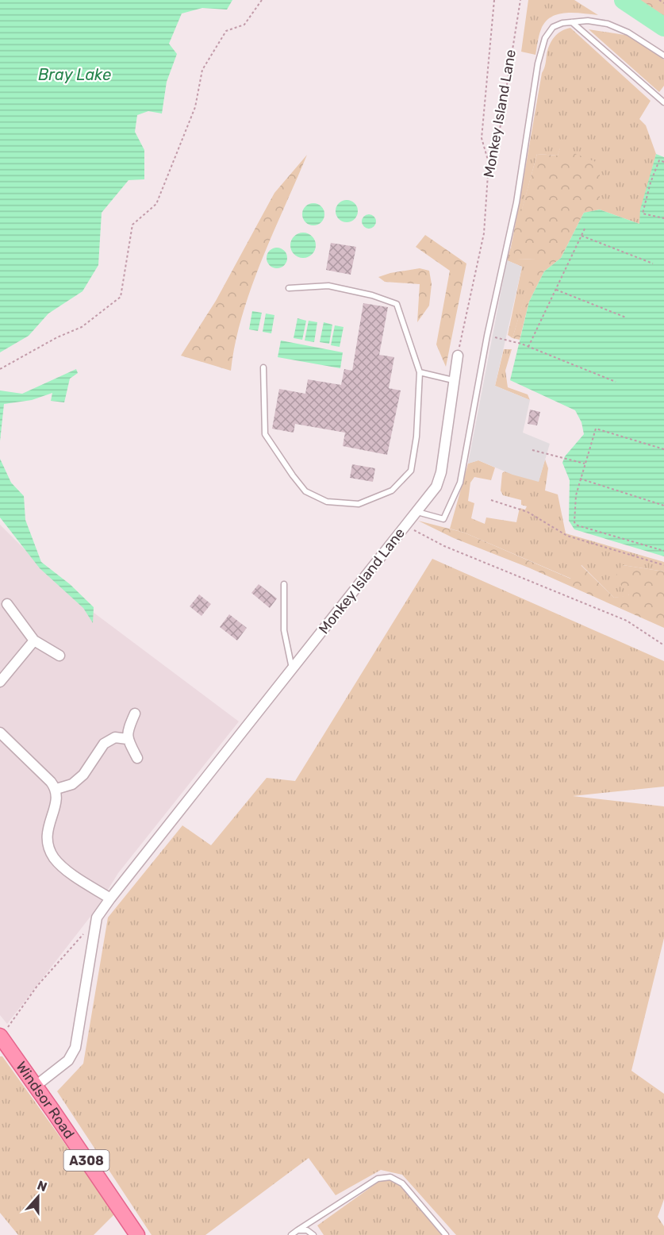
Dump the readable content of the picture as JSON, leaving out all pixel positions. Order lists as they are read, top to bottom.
{
  "streets": {
    "main road": ["Windsor Road", "A308"],
    "street": ["Monkey Island Lane"]
  },
  "crossings": [
    ["Monkey Island Lane", "Windsor Road"]
  ],
  "water": ["Bray Lake"],
  "north": "top"
}
